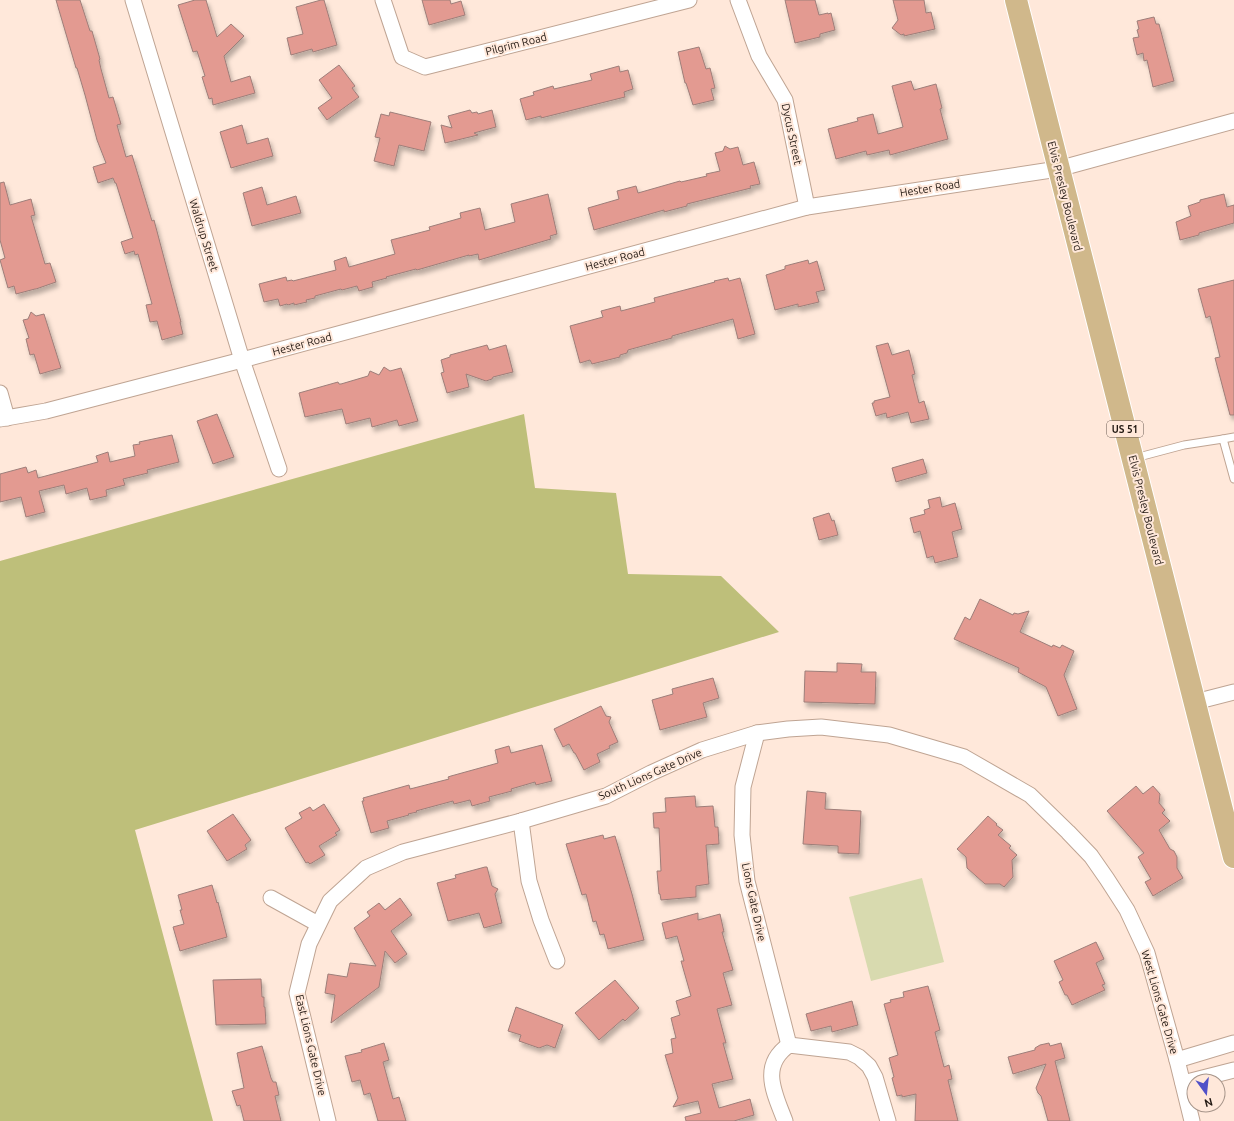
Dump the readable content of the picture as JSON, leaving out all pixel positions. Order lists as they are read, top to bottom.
{
  "streets": {
    "main road": ["Elvis Presley Boulevard", "US 51"],
    "street": [
      "Pilgrim Road",
      "Dycus Street",
      "Hester Road",
      "Waldrup Street",
      "South Lions Gate Drive",
      "Lions Gate Drive",
      "West Lions Gate Drive",
      "East Lions Gate Drive"
    ]
  },
  "crossings": [
    ["Dycus Street", "Hester Road"],
    ["Hester Road", "Elvis Presley Boulevard"],
    ["Hester Road", "Waldrup Street"],
    ["South Lions Gate Drive", "Lions Gate Drive"],
    ["South Lions Gate Drive", "West Lions Gate Drive"],
    ["South Lions Gate Drive", "East Lions Gate Drive"]
  ],
  "north": "bottom"
}
